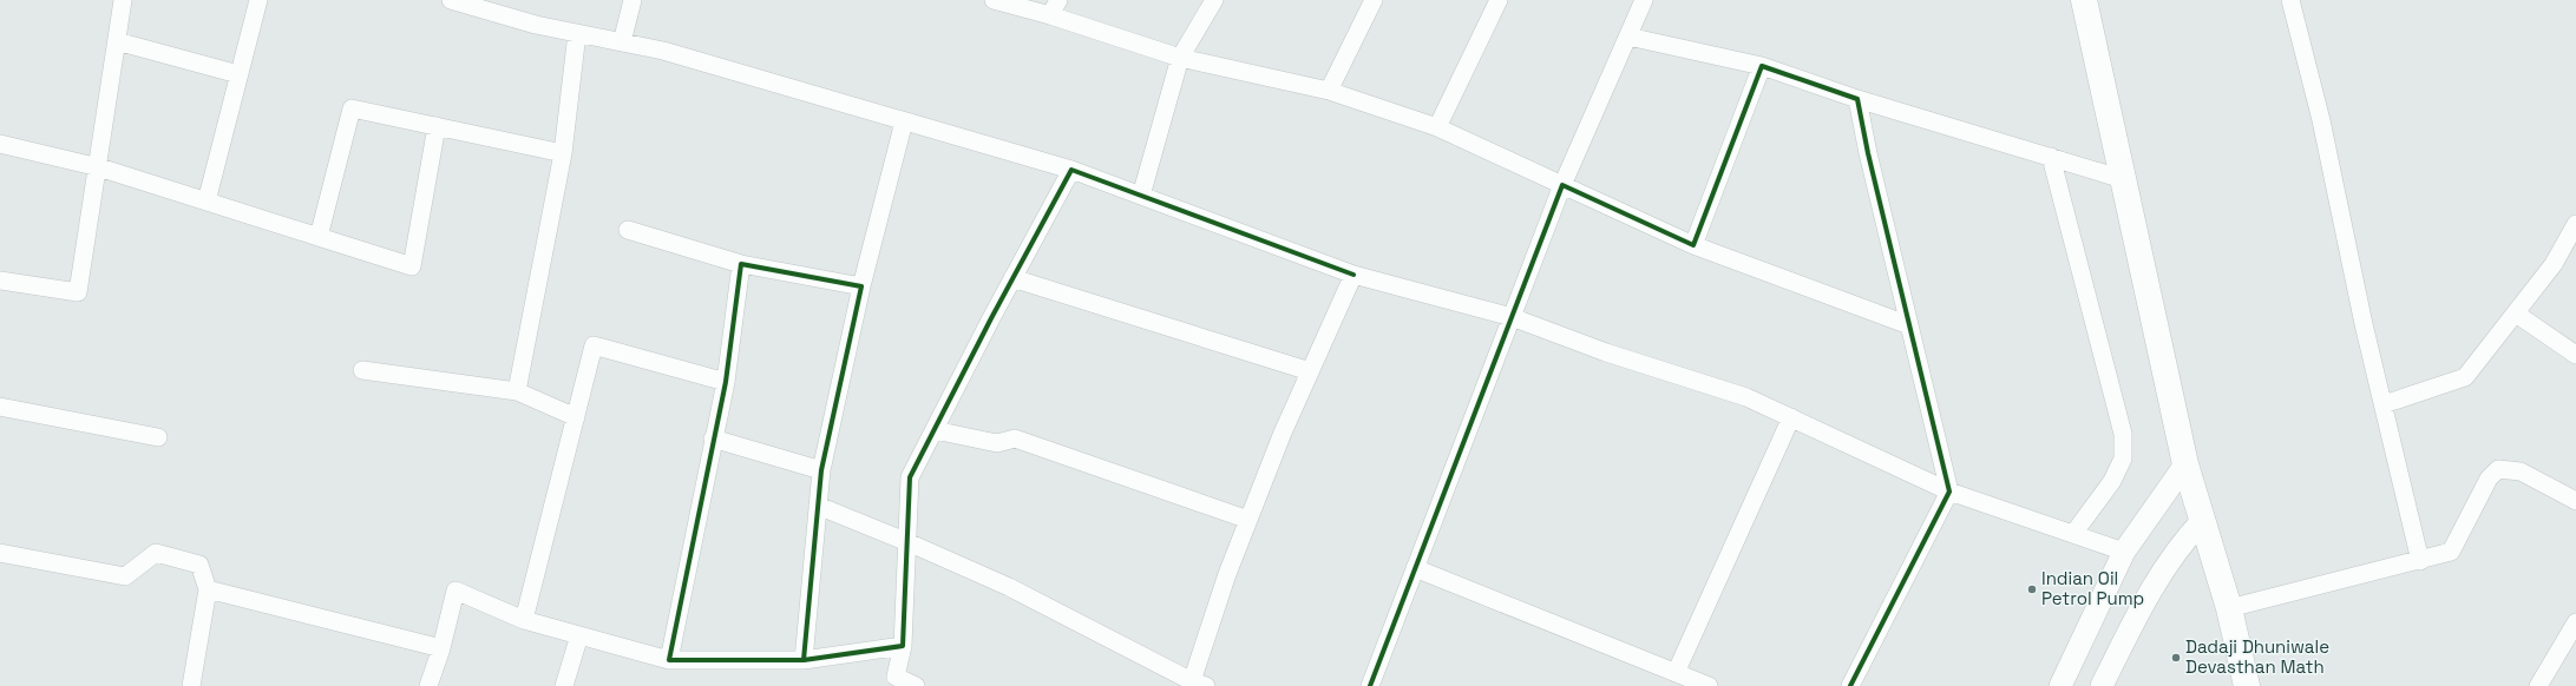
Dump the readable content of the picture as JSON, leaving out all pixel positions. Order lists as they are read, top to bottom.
{
  "places": ["Indian Oil Petrol Pump", "Dadaji Dhuniwale Devasthan Math"]
}
